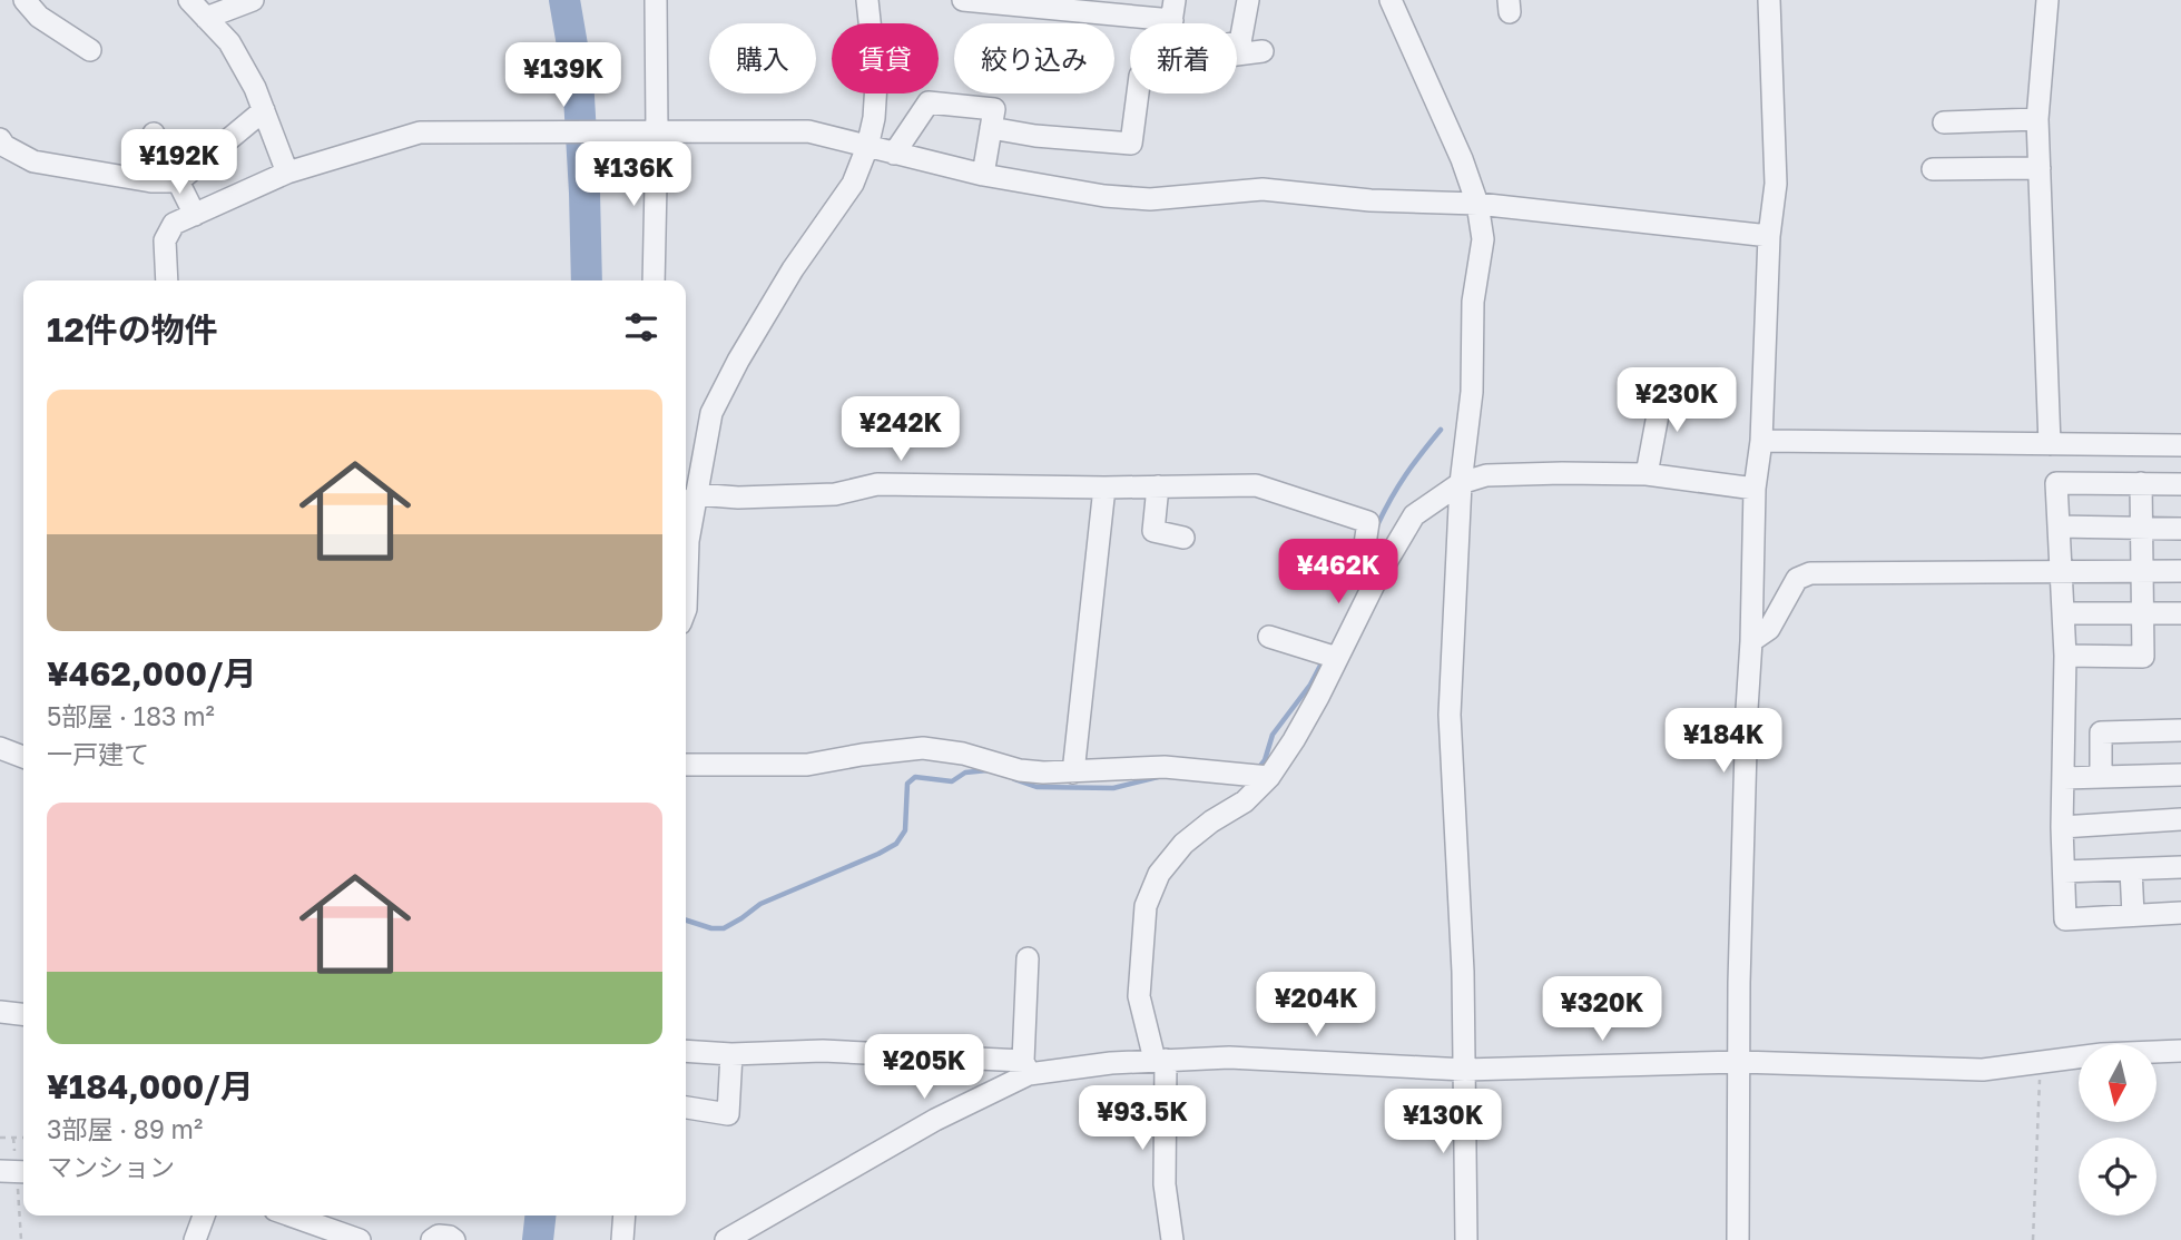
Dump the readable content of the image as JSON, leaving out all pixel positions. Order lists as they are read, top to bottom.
{
  "north": "bottom",
  "page": {
    "chip": [
      "購入",
      "賃貸",
      "絞り込み",
      "新着"
    ],
    "price": [
      "¥139K",
      "¥192K",
      "¥136K",
      "¥230K",
      "¥242K",
      "¥462K",
      "¥184K",
      "¥204K",
      "¥320K",
      "¥205K",
      "¥93.5K",
      "¥130K"
    ],
    "heading": "12件の物件",
    "list": [
      {
        "name": "¥462,000/月",
        "note": "5部屋 · 183 m² · 一戸建て"
      },
      {
        "name": "¥184,000/月",
        "note": "3部屋 · 89 m² · マンション"
      }
    ]
  }
}
